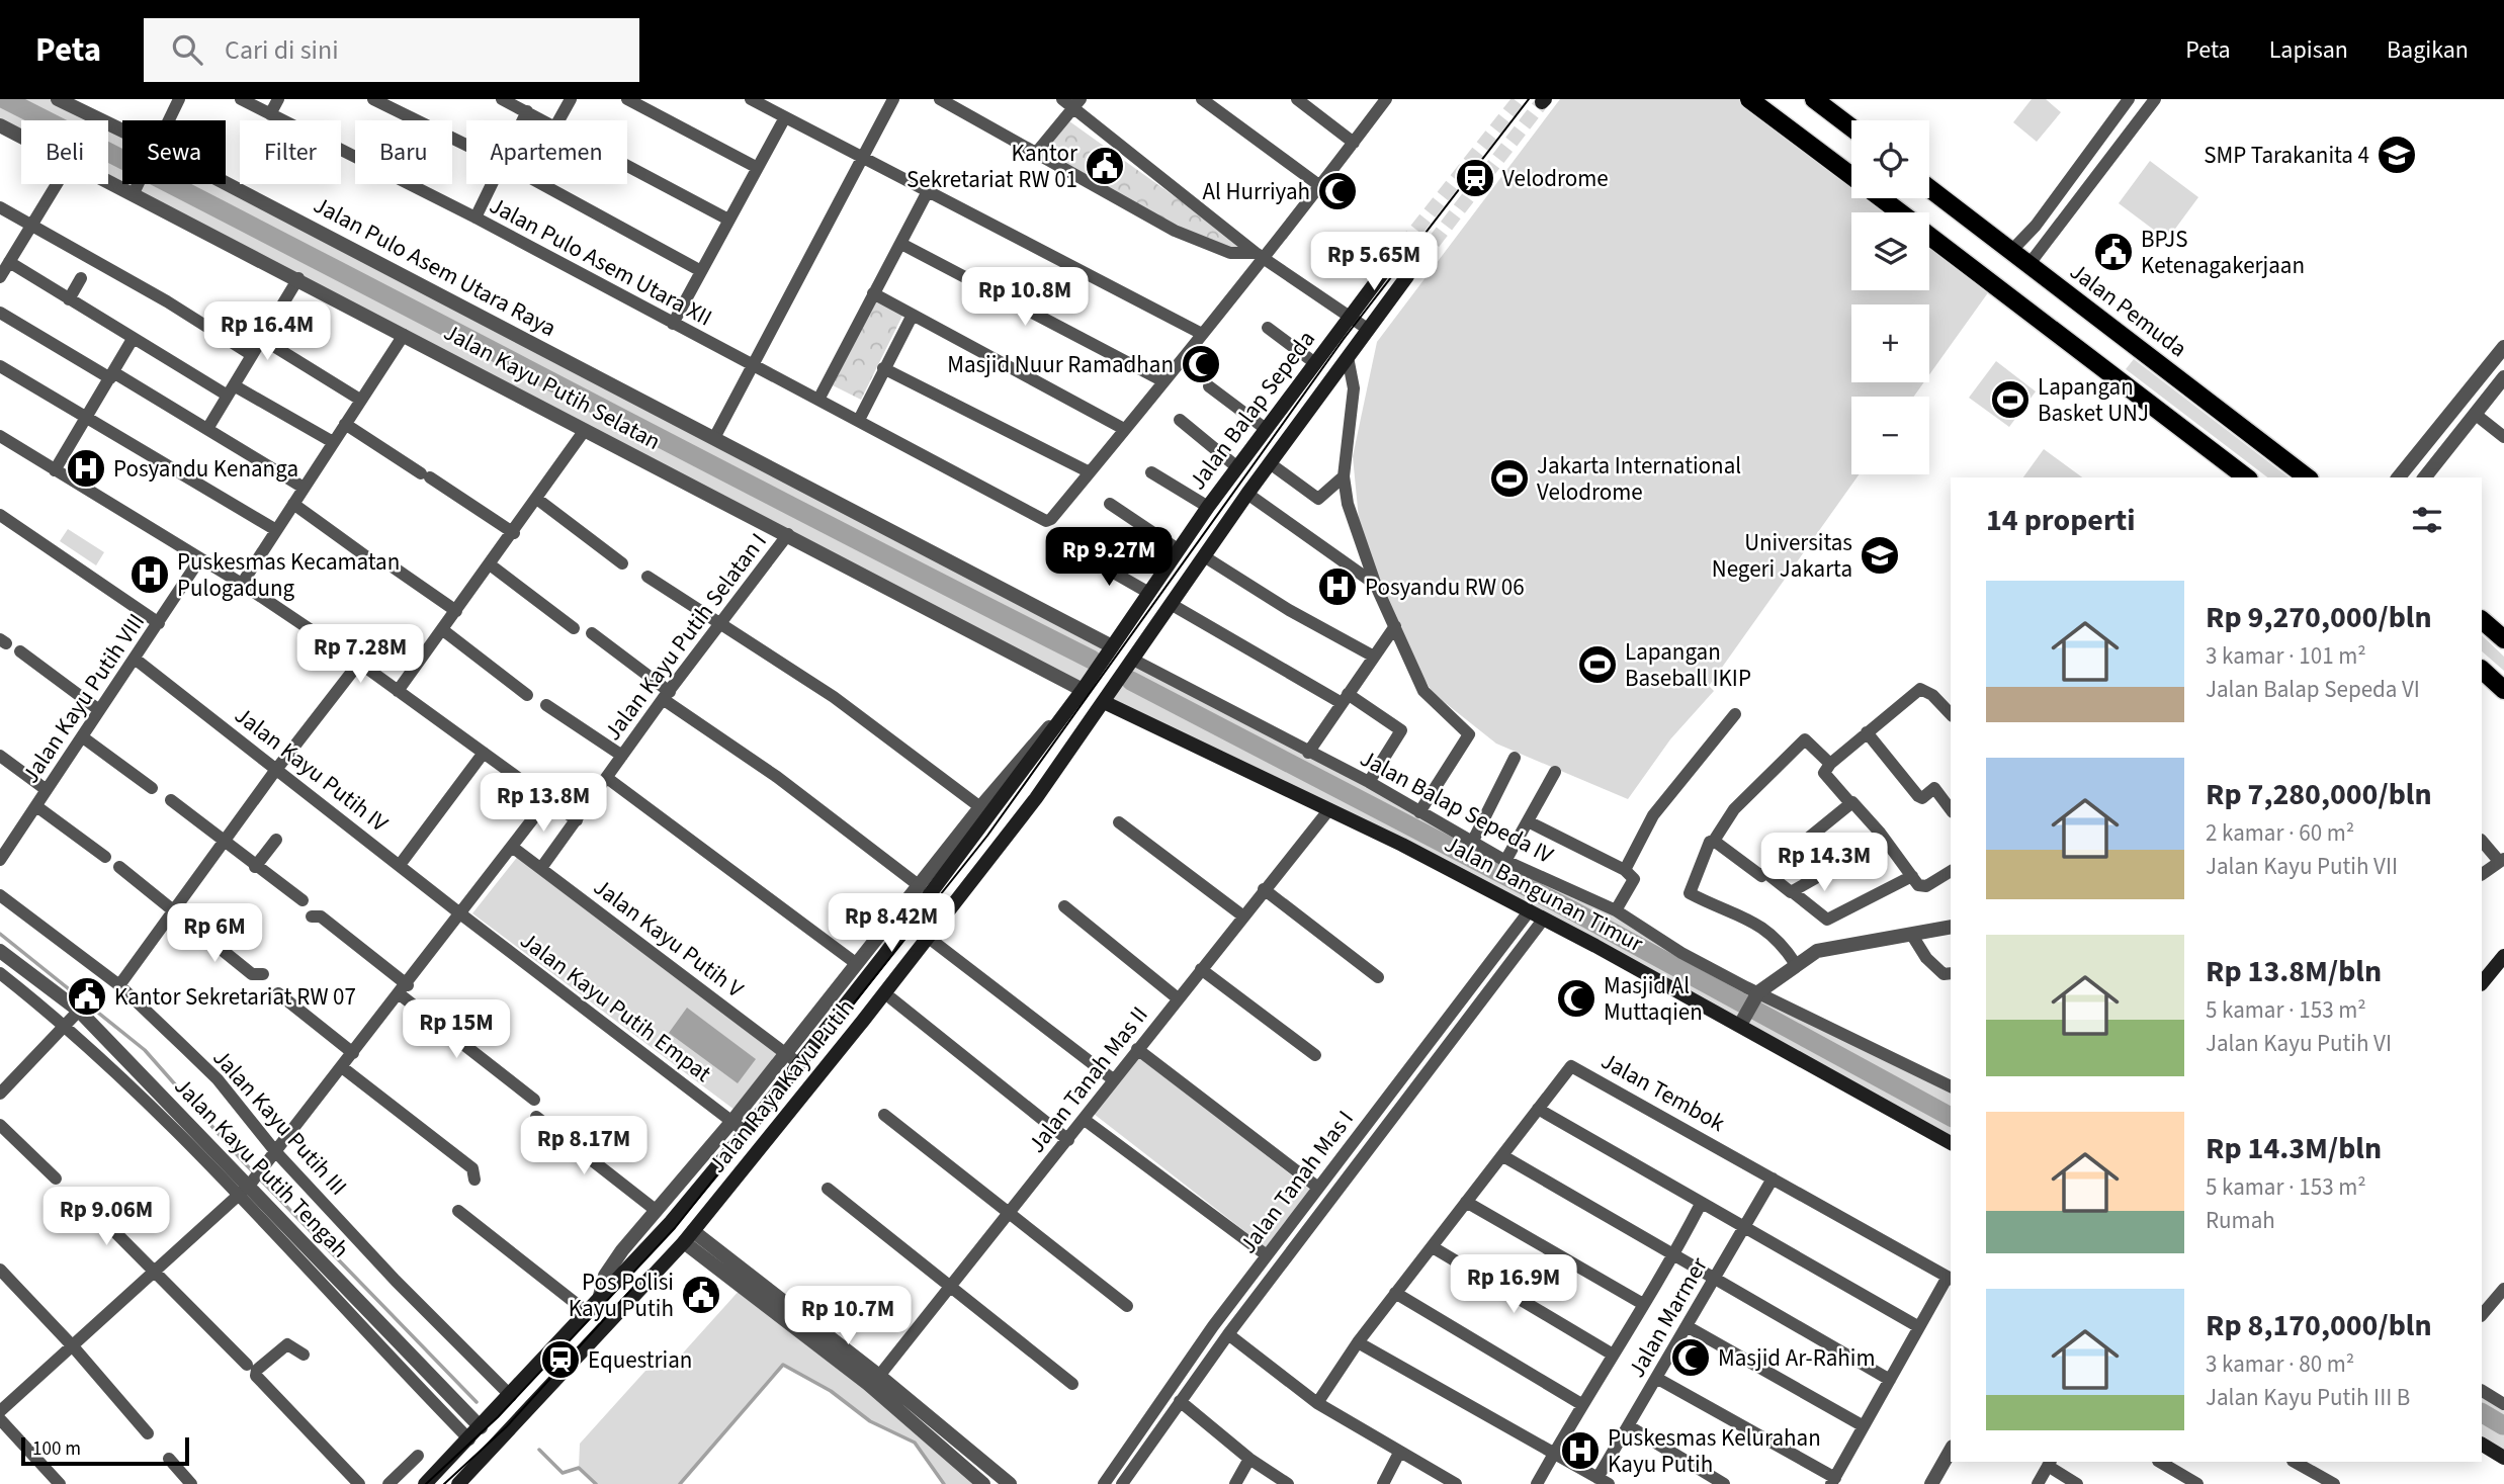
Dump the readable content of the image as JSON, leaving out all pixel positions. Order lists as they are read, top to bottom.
{
  "streets": {
    "main road": [
      "Jalan Pemuda",
      "Jalan Balap Sepeda",
      "Jalan Bangunan Timur",
      "Jalan Raya Kayu Putih"
    ],
    "street": [
      "Jalan Pulo Asem Utara XII",
      "Jalan Pulo Asem Utara Raya",
      "Jalan Kayu Putih Selatan",
      "Jalan Kayu Putih Selatan I",
      "Jalan Kayu Putih VIII",
      "Jalan Kayu Putih IV",
      "Jalan Balap Sepeda IV",
      "Jalan Kayu Putih V",
      "Jalan Kayu Putih Empat",
      "Jalan Tanah Mas II",
      "Jalan Tembok",
      "Jalan Kayu Putih III",
      "Jalan Kayu Putih Tengah",
      "Jalan Tanah Mas I",
      "Jalan Marmer"
    ]
  },
  "crossings": [
    ["Jalan Pulo Asem Utara Raya", "Jalan Balap Sepeda"],
    ["Jalan Kayu Putih Selatan", "Jalan Balap Sepeda"],
    ["Jalan Kayu Putih Selatan", "Jalan Kayu Putih Selatan I"],
    ["Jalan Kayu Putih Selatan", "Jalan Raya Kayu Putih"],
    ["Jalan Balap Sepeda", "Jalan Balap Sepeda IV"],
    ["Jalan Balap Sepeda", "Jalan Bangunan Timur"],
    ["Jalan Balap Sepeda", "Jalan Raya Kayu Putih"],
    ["Jalan Kayu Putih Selatan I", "Jalan Kayu Putih V"],
    ["Jalan Kayu Putih VIII", "Jalan Kayu Putih IV"],
    ["Jalan Kayu Putih IV", "Jalan Kayu Putih Empat"],
    ["Jalan Bangunan Timur", "Jalan Tanah Mas II"],
    ["Jalan Bangunan Timur", "Jalan Raya Kayu Putih"],
    ["Jalan Bangunan Timur", "Jalan Tanah Mas I"],
    ["Jalan Kayu Putih V", "Jalan Raya Kayu Putih"],
    ["Jalan Kayu Putih Empat", "Jalan Raya Kayu Putih"],
    ["Jalan Raya Kayu Putih", "Jalan Kayu Putih III"],
    ["Jalan Raya Kayu Putih", "Jalan Kayu Putih Tengah"],
    ["Jalan Tembok", "Jalan Marmer"]
  ],
  "places": {
    "school or university": ["SMP Tarakanita 4", "Universitas Negeri Jakarta"],
    "public building": [
      "Kantor Sekretariat RW 01",
      "BPJS Ketenagakerjaan",
      "Kantor Sekretariat RW 07",
      "Pos Polisi Kayu Putih"
    ],
    "station": ["Velodrome", "Equestrian"],
    "mosque": [
      "Al Hurriyah",
      "Masjid Nuur Ramadhan",
      "Masjid Al Muttaqien",
      "Masjid Ar-Rahim"
    ],
    "sports": ["Lapangan Basket UNJ", "Jakarta International Velodrome", "Lapangan Baseball IKIP"],
    "hospital": [
      "Posyandu Kenanga",
      "Puskesmas Kecamatan Pulogadung",
      "Posyandu RW 06",
      "Puskesmas Kelurahan Kayu Putih"
    ]
  },
  "scale_bar": "100 m",
  "page": {
    "header": "Peta",
    "search": "Cari di sini",
    "nav": ["Peta", "Lapisan", "Bagikan"],
    "map_buttons": ["+", "−"],
    "chip": [
      "Beli",
      "Sewa",
      "Filter",
      "Baru",
      "Apartemen"
    ],
    "price": [
      "Rp 5.65M",
      "Rp 10.8M",
      "Rp 16.4M",
      "Rp 9.27M",
      "Rp 7.28M",
      "Rp 13.8M",
      "Rp 14.3M",
      "Rp 8.42M",
      "Rp 6M",
      "Rp 15M",
      "Rp 8.17M",
      "Rp 9.06M",
      "Rp 16.9M",
      "Rp 10.7M"
    ],
    "heading": "14 properti",
    "list": [
      {
        "name": "Rp 9,270,000/bln",
        "note": "3 kamar · 101 m² · Jalan Balap Sepeda VI"
      },
      {
        "name": "Rp 7,280,000/bln",
        "note": "2 kamar · 60 m² · Jalan Kayu Putih VII"
      },
      {
        "name": "Rp 13.8M/bln",
        "note": "5 kamar · 153 m² · Jalan Kayu Putih VI"
      },
      {
        "name": "Rp 14.3M/bln",
        "note": "5 kamar · 153 m² · Rumah"
      },
      {
        "name": "Rp 8,170,000/bln",
        "note": "3 kamar · 80 m² · Jalan Kayu Putih III B"
      }
    ],
    "scale": "100 m"
  }
}
